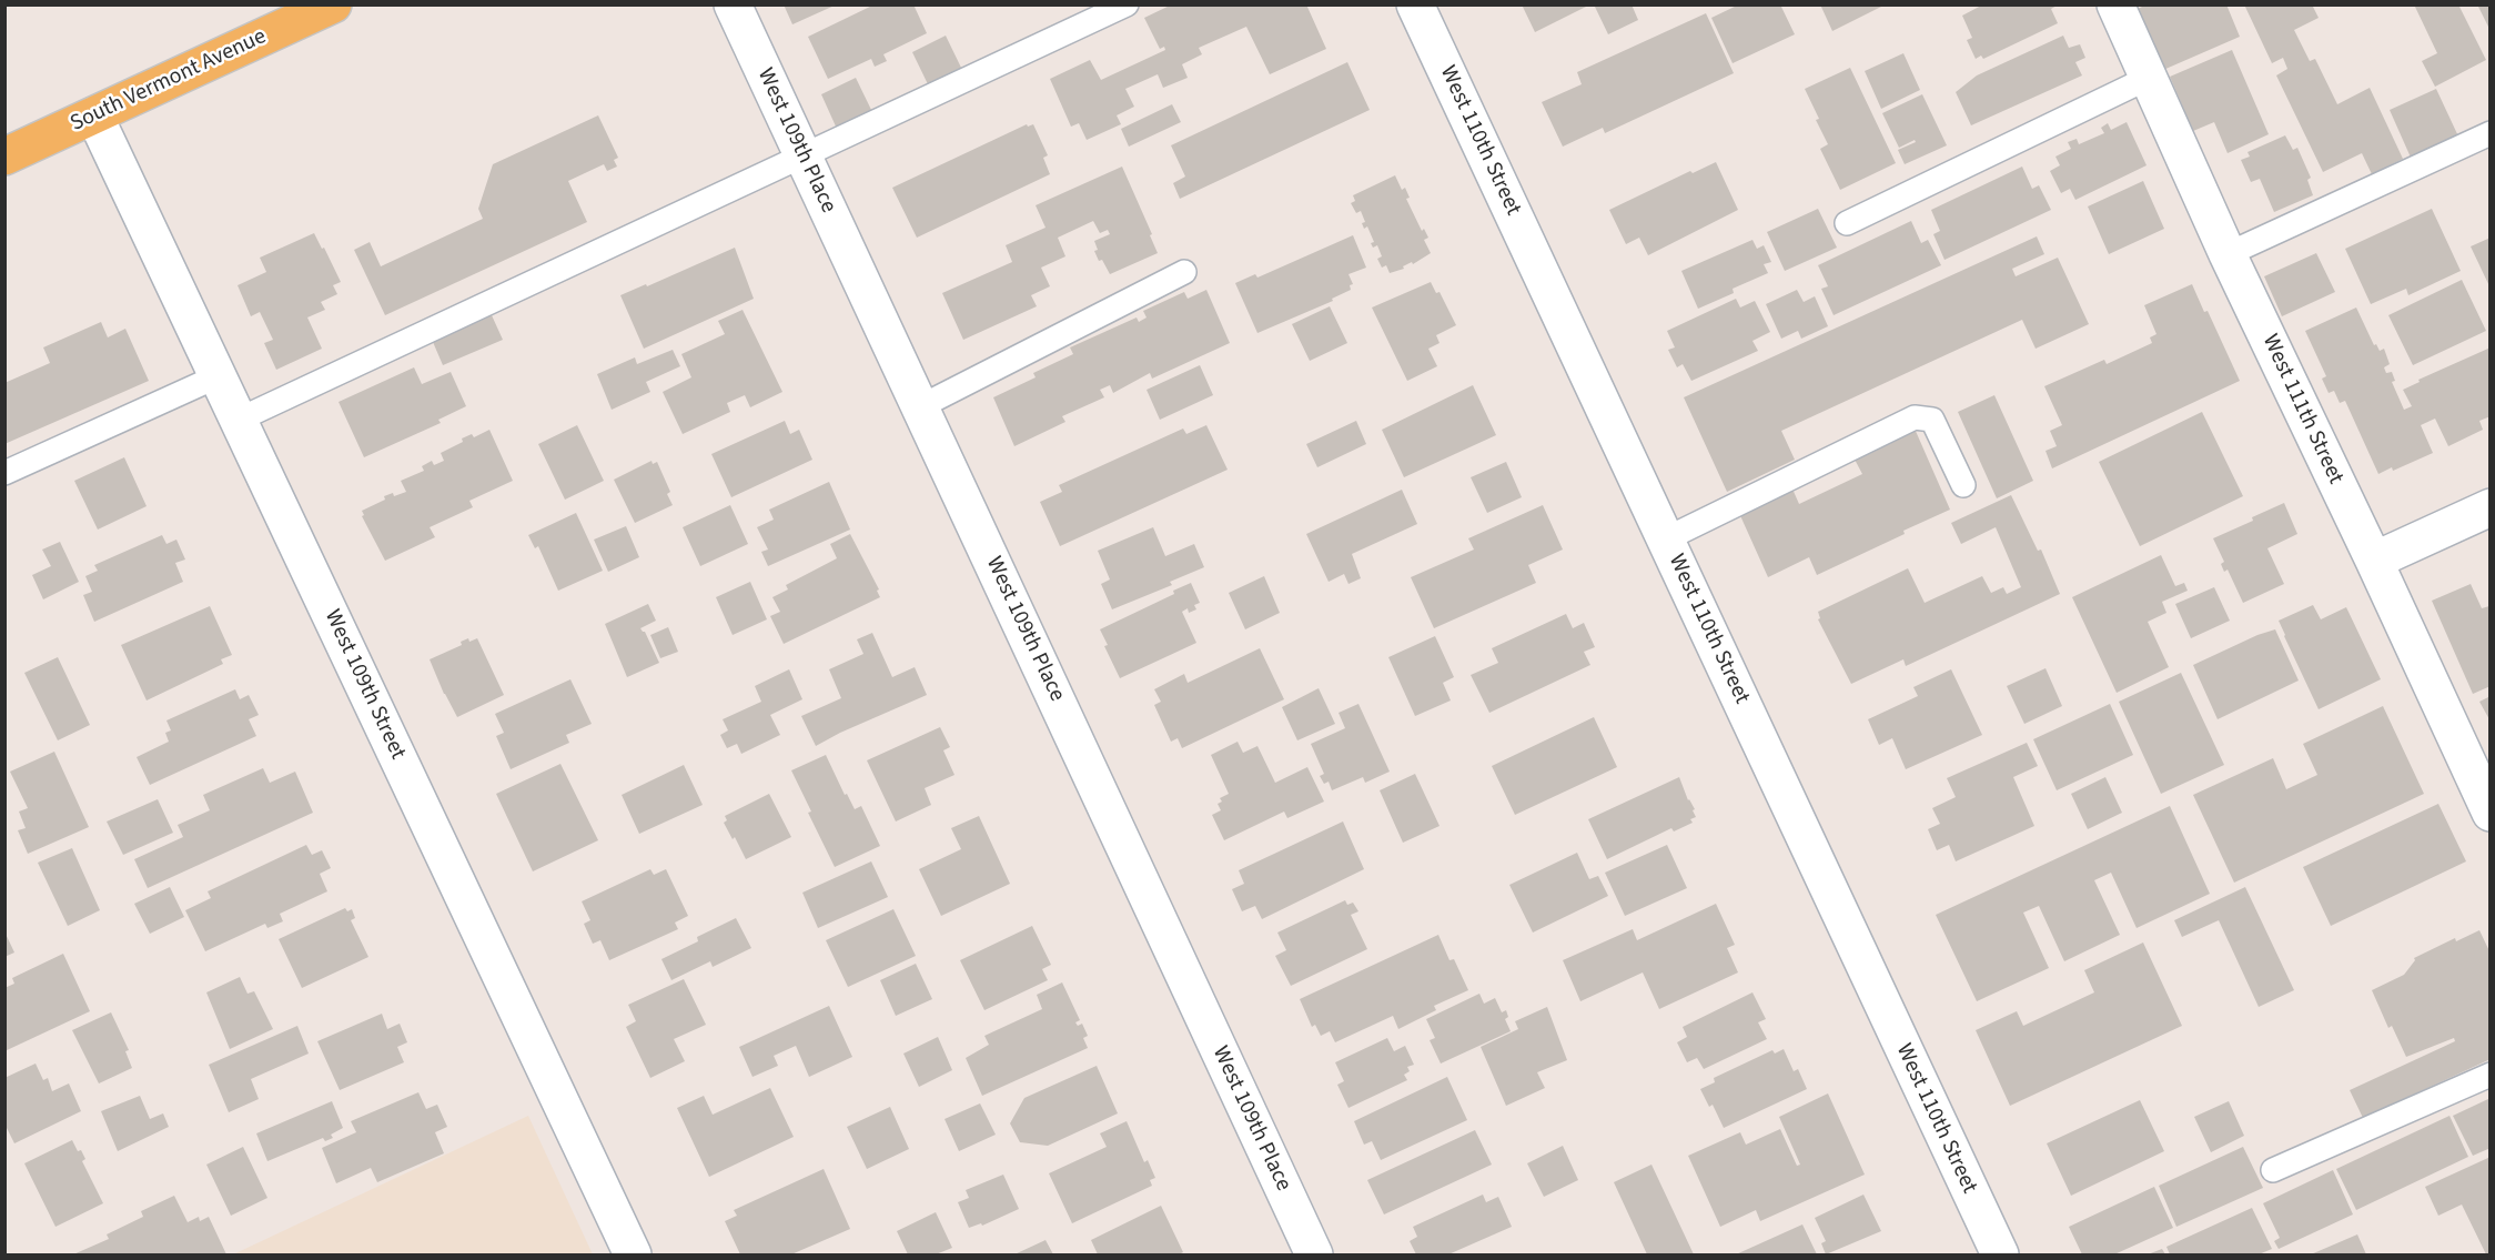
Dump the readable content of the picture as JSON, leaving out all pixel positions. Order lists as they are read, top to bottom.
{
  "streets": {
    "main road": ["South Vermont Avenue"],
    "street": [
      "West 109th Place",
      "West 110th Street",
      "West 111th Street",
      "West 109th Street"
    ]
  },
  "crossings": [
    ["South Vermont Avenue", "West 109th Street"]
  ]
}
